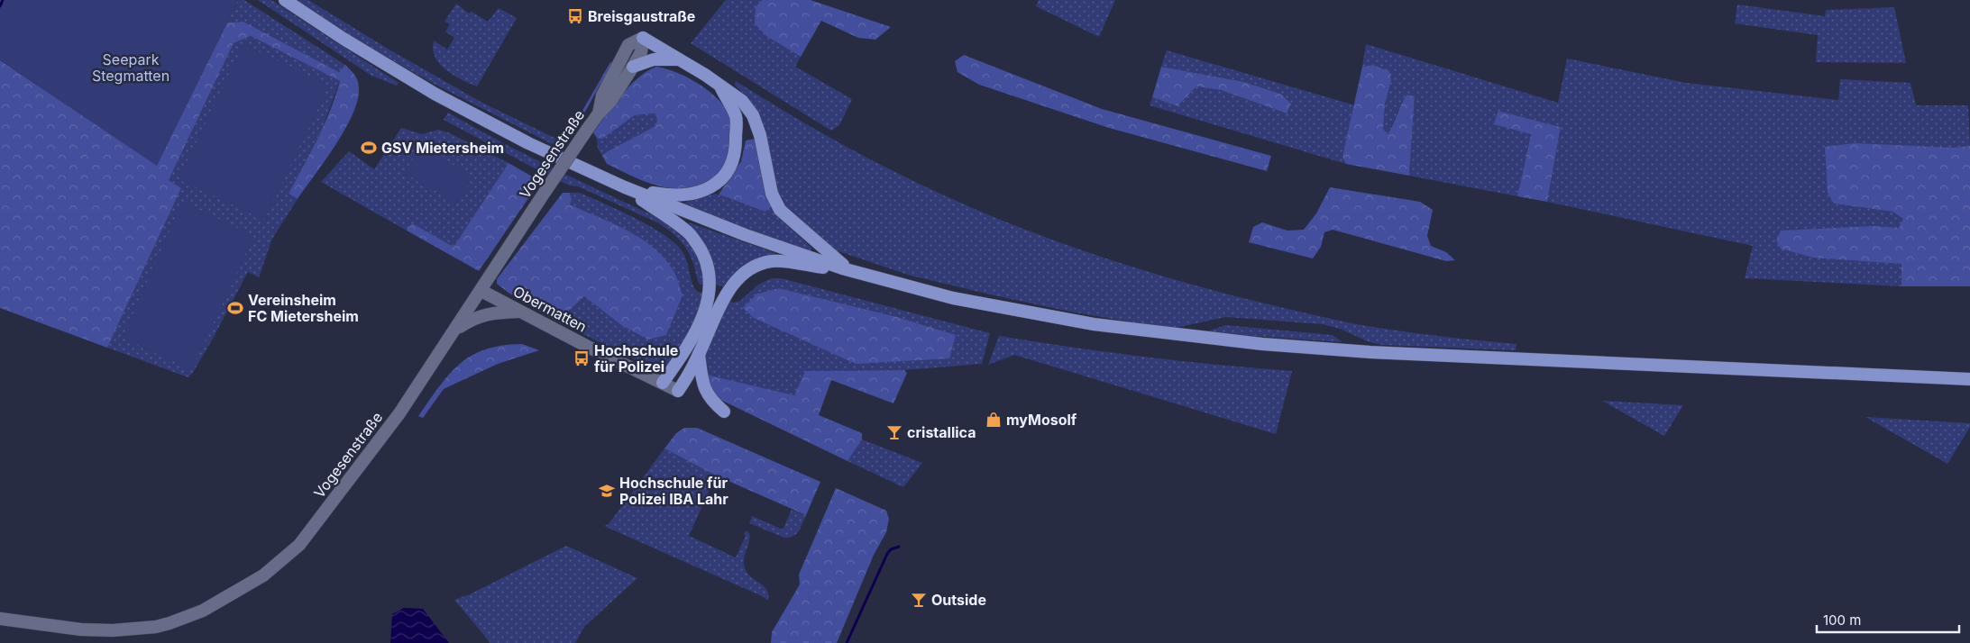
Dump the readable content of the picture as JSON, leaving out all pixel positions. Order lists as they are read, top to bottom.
{
  "streets": {
    "street": ["Vogesenstraße", "Obermatten"]
  },
  "crossings": [
    ["Vogesenstraße", "Obermatten"]
  ],
  "parks": ["Seepark Stegmatten"],
  "places": {
    "bus stop": ["Breisgaustraße", "Hochschule für Polizei"],
    "sports": ["GSV Mietersheim", "Vereinsheim FC Mietersheim"],
    "shop": ["myMosolf"],
    "bar": ["cristallica", "Outside"],
    "school or university": ["Hochschule für Polizei IBA Lahr"]
  },
  "scale_bar": "100 m"
}
